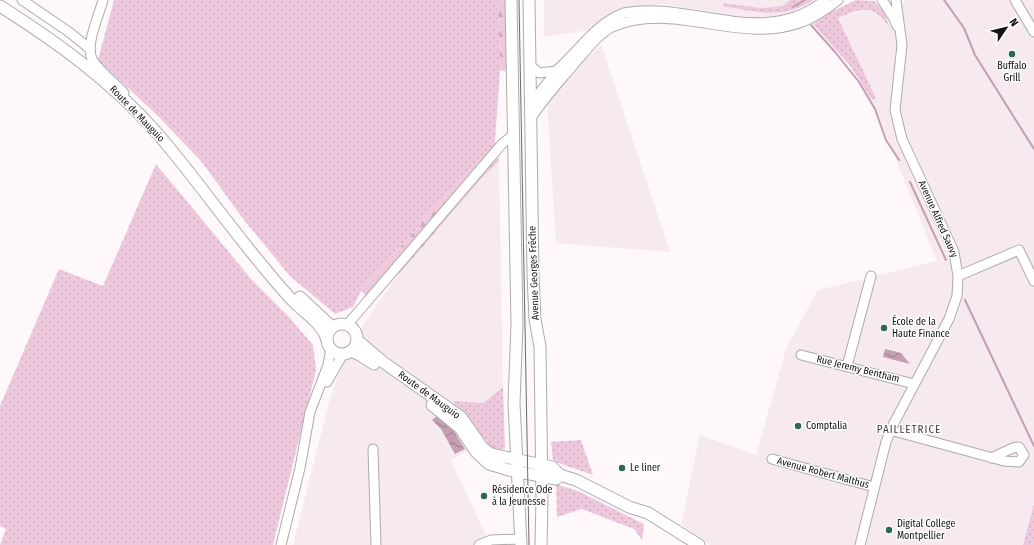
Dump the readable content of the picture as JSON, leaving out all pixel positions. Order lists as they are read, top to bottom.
{
  "streets": {
    "main road": ["Route de Mauguio", "Avenue Georges Frêche"],
    "street": ["Avenue Alfred Sauvy", "Rue Jeremy Bentham", "Avenue Robert Malthus"]
  },
  "crossings": [
    ["Route de Mauguio", "Avenue Georges Frêche"],
    ["Avenue Alfred Sauvy", "Rue Jeremy Bentham"],
    ["Avenue Alfred Sauvy", "Avenue Robert Malthus"]
  ],
  "districts": ["PAILLETRICE"],
  "places": [
    "Buffalo Grill",
    "École de la Haute Finance",
    "Comptalia",
    "Le liner",
    "Résidence Ode à la Jeunesse",
    "Digital College Montpellier"
  ],
  "north": "top right"
}
